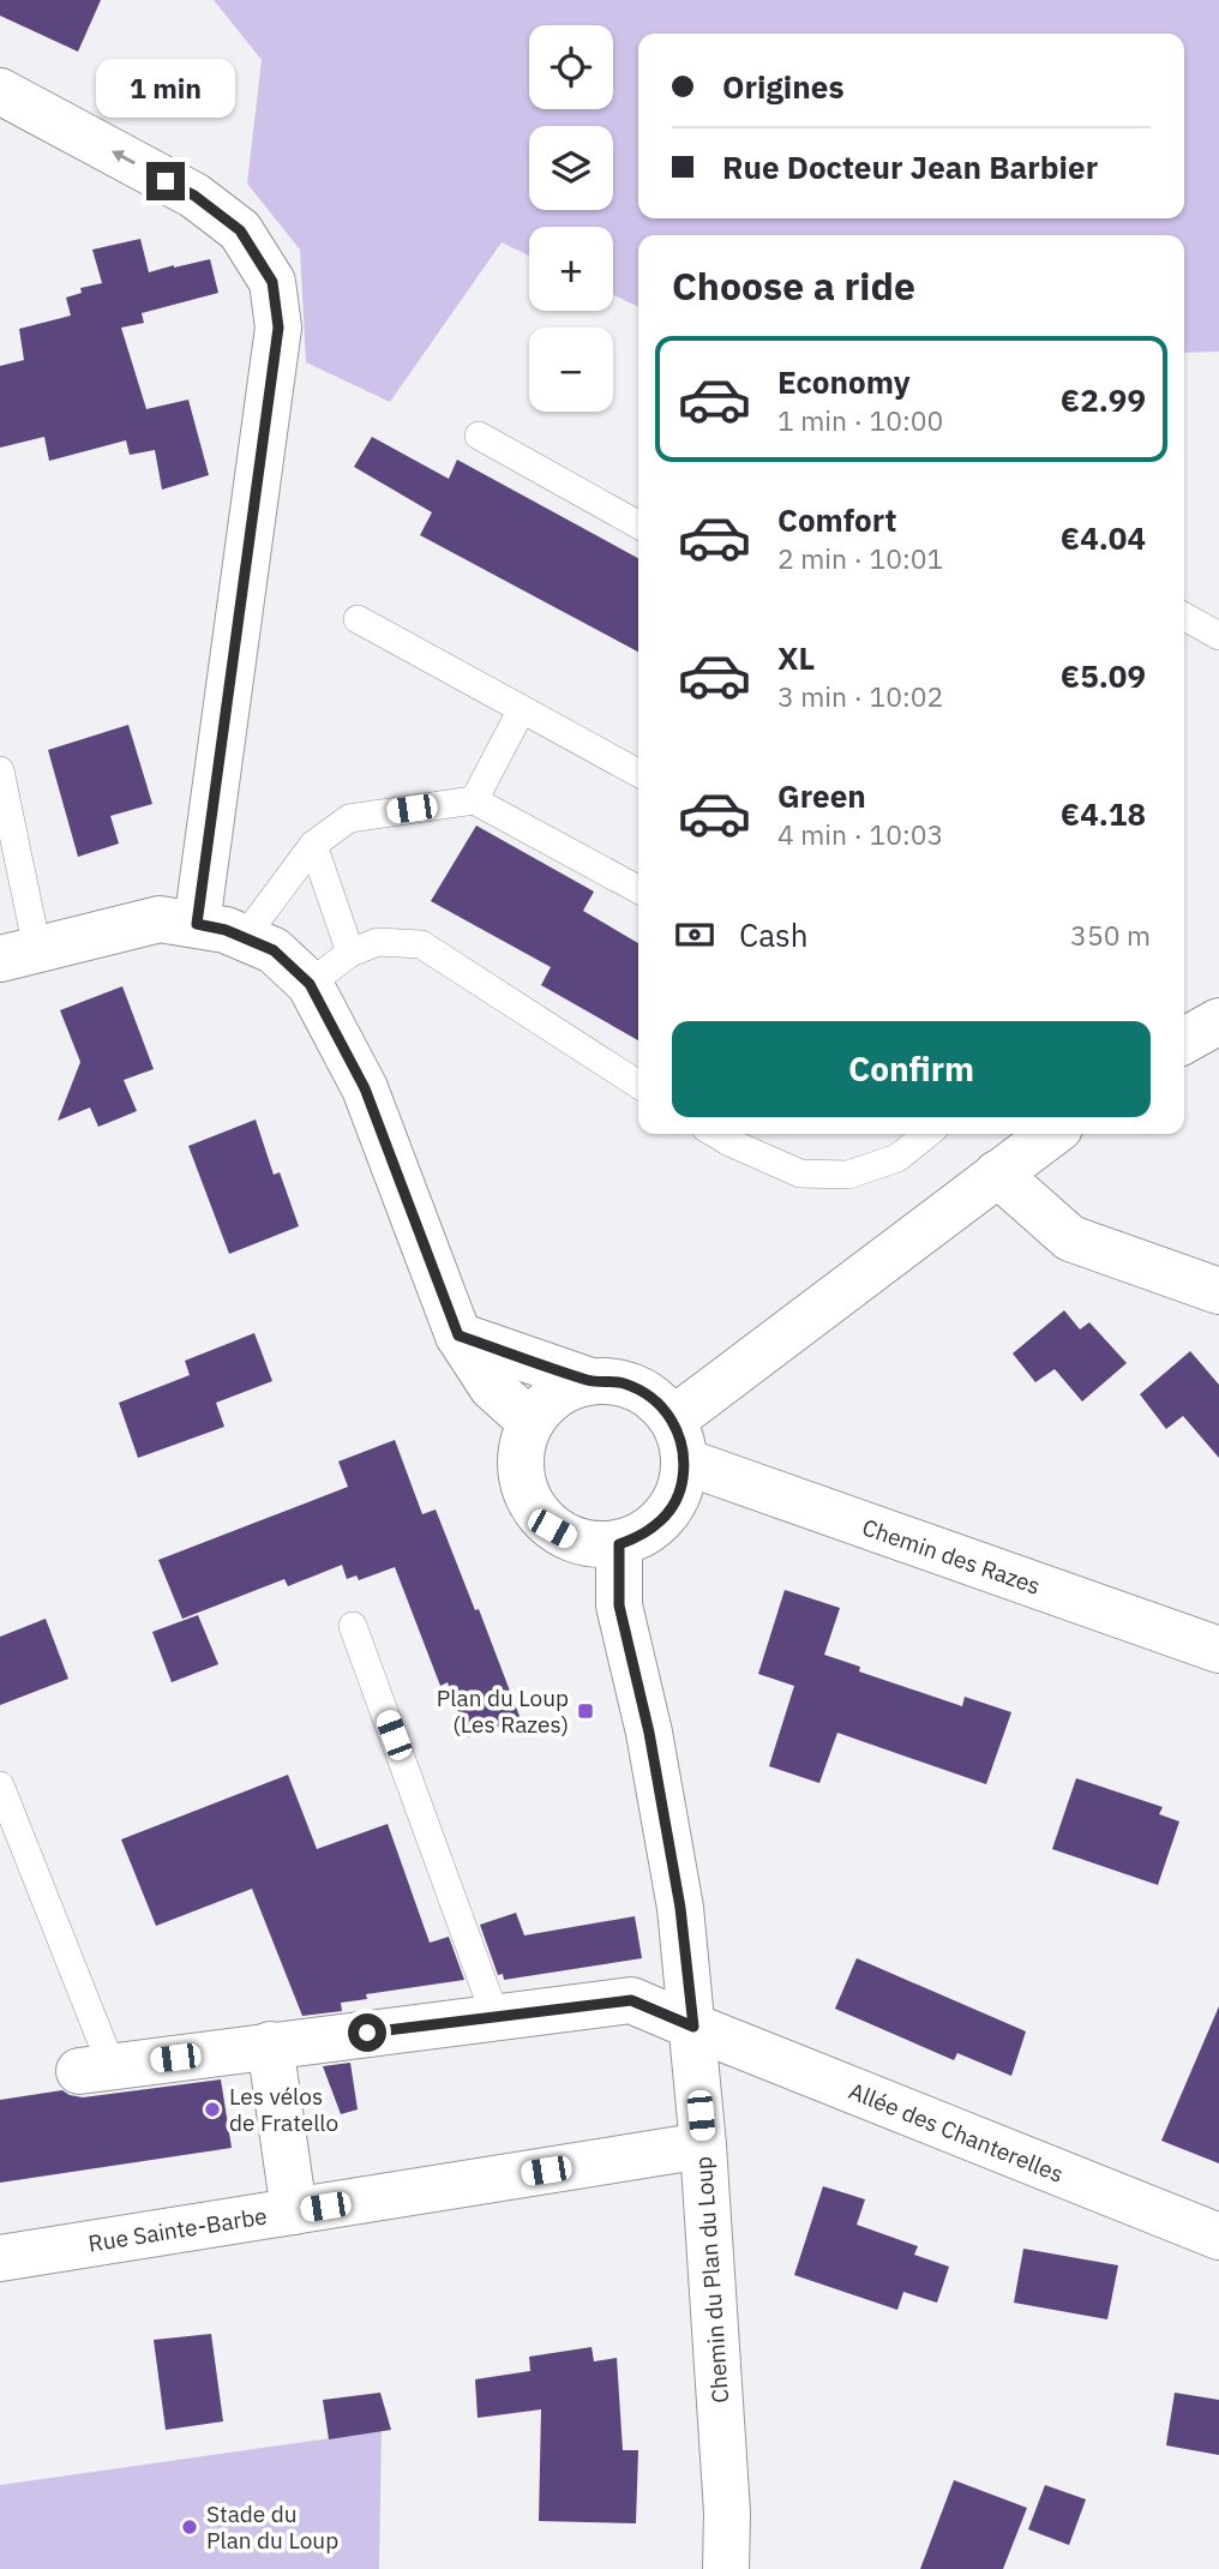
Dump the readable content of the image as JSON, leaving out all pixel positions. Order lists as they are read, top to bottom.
{
  "streets": {
    "street": [
      "Chemin des Razes",
      "Allée des Chanterelles",
      "Rue Sainte-Barbe",
      "Chemin du Plan du Loup"
    ]
  },
  "crossings": [
    ["Chemin des Razes", "Chemin du Plan du Loup"],
    ["Allée des Chanterelles", "Chemin du Plan du Loup"],
    ["Rue Sainte-Barbe", "Chemin du Plan du Loup"]
  ],
  "places": {
    "transit": ["Plan du Loup (Les Razes)"],
    "other": ["Les vélos de Fratello", "Stade du Plan du Loup"]
  },
  "page": {
    "map_buttons": ["+", "−"],
    "banner": ["Origines", "Rue Docteur Jean Barbier"],
    "bubble": "1 min",
    "heading": "Choose a ride",
    "list": [
      {
        "name": "Economy",
        "note": "1 min · 10:00",
        "value": "€2.99"
      },
      {
        "name": "Comfort",
        "note": "2 min · 10:01",
        "value": "€4.04"
      },
      {
        "name": "XL",
        "note": "3 min · 10:02",
        "value": "€5.09"
      },
      {
        "name": "Green",
        "note": "4 min · 10:03",
        "value": "€4.18"
      }
    ],
    "pay": ["Cash", "350 m"],
    "buttons": "Confirm"
  }
}
